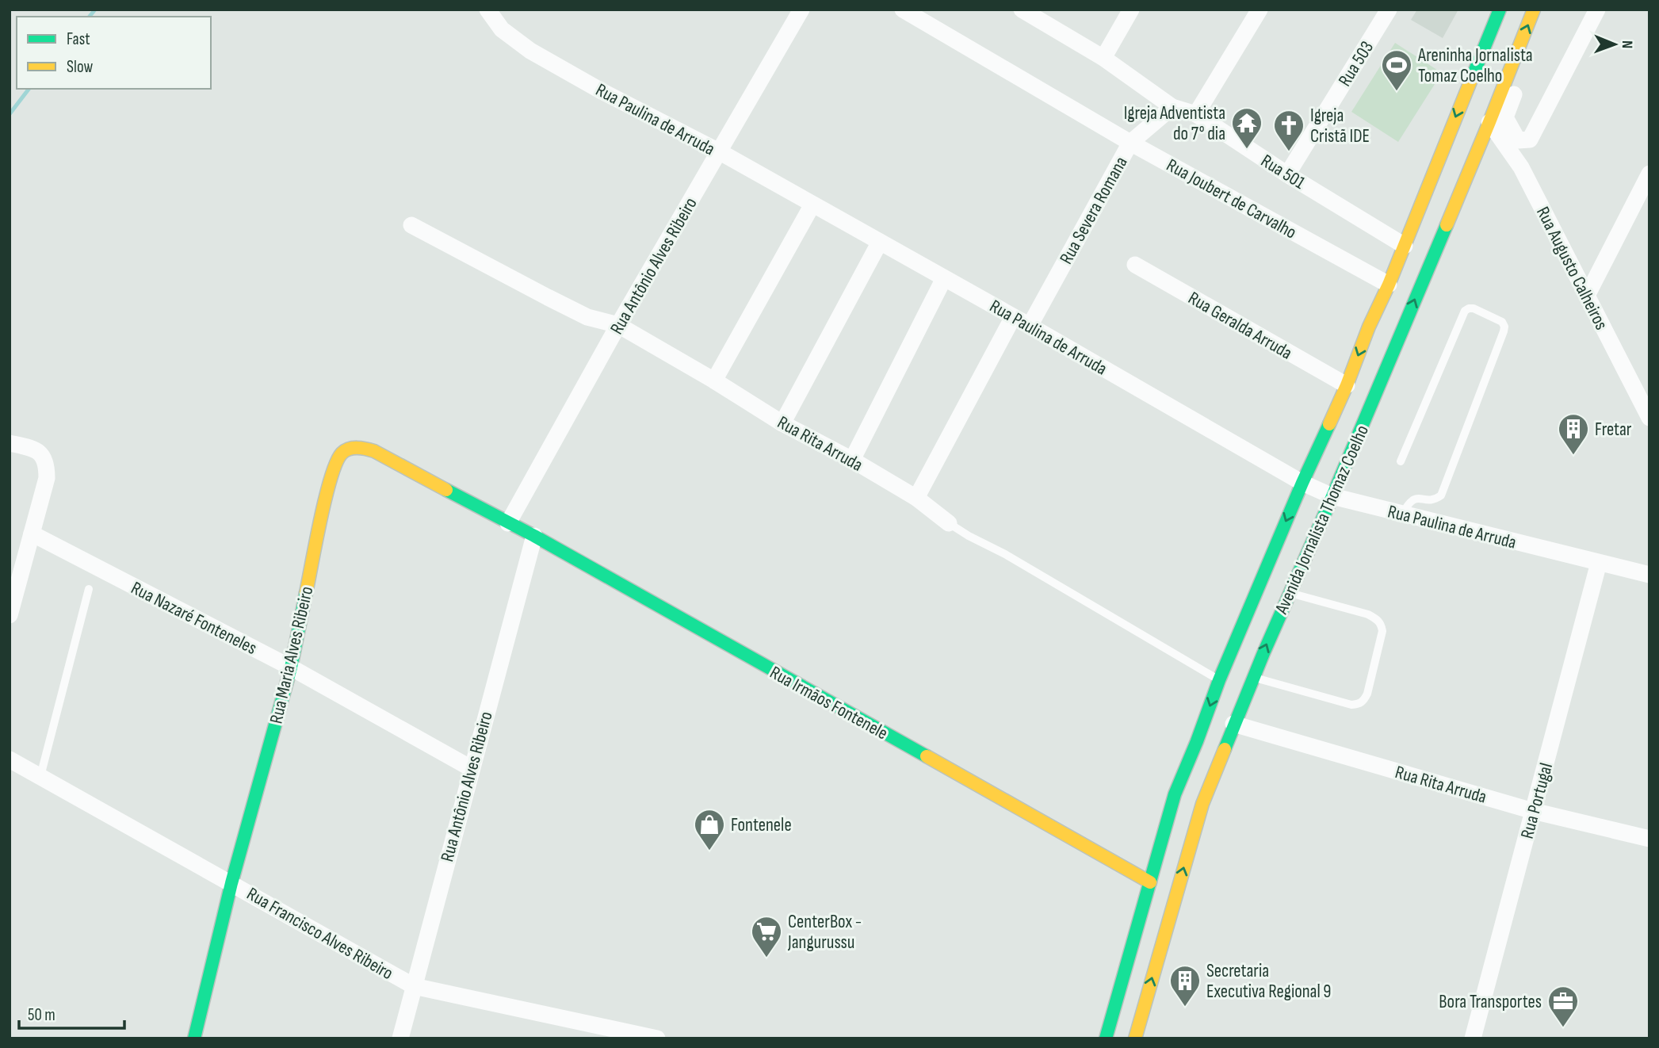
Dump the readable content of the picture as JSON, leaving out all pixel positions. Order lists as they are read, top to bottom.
{
  "streets": {
    "main road": ["Avenida Jornalista Thomaz Coelho", "Rua Maria Alves Ribeiro", "Rua Irmãos Fontenele"],
    "street": [
      "Rua 503",
      "Rua Paulina de Arruda",
      "Rua 501",
      "Rua Joubert de Carvalho",
      "Rua Severa Romana",
      "Rua Antônio Alves Ribeiro",
      "Rua Augusto Calheiros",
      "Rua Geralda Arruda",
      "Rua Rita Arruda",
      "Rua Nazaré Fonteneles",
      "Rua Portugal",
      "Rua Francisco Alves Ribeiro"
    ]
  },
  "crossings": [
    ["Rua 503", "Rua 501"],
    ["Rua Paulina de Arruda", "Rua Severa Romana"],
    ["Rua Paulina de Arruda", "Rua Antônio Alves Ribeiro"],
    ["Rua Paulina de Arruda", "Avenida Jornalista Thomaz Coelho"],
    ["Rua Paulina de Arruda", "Rua Portugal"],
    ["Rua 501", "Rua Severa Romana"],
    ["Rua 501", "Avenida Jornalista Thomaz Coelho"],
    ["Rua Joubert de Carvalho", "Rua Severa Romana"],
    ["Rua Joubert de Carvalho", "Avenida Jornalista Thomaz Coelho"],
    ["Rua Antônio Alves Ribeiro", "Rua Rita Arruda"],
    ["Rua Antônio Alves Ribeiro", "Rua Nazaré Fonteneles"],
    ["Rua Antônio Alves Ribeiro", "Rua Maria Alves Ribeiro"],
    ["Rua Antônio Alves Ribeiro", "Rua Irmãos Fontenele"],
    ["Rua Antônio Alves Ribeiro", "Rua Francisco Alves Ribeiro"],
    ["Rua Augusto Calheiros", "Avenida Jornalista Thomaz Coelho"],
    ["Rua Geralda Arruda", "Avenida Jornalista Thomaz Coelho"],
    ["Rua Rita Arruda", "Avenida Jornalista Thomaz Coelho"],
    ["Rua Rita Arruda", "Rua Portugal"],
    ["Avenida Jornalista Thomaz Coelho", "Rua Irmãos Fontenele"],
    ["Rua Nazaré Fonteneles", "Rua Maria Alves Ribeiro"],
    ["Rua Maria Alves Ribeiro", "Rua Irmãos Fontenele"],
    ["Rua Maria Alves Ribeiro", "Rua Francisco Alves Ribeiro"]
  ],
  "places": {
    "sports": ["Areninha Jornalista Tomaz Coelho"],
    "temple": ["Igreja Adventista do 7° dia"],
    "church": ["Igreja Cristã IDE"],
    "building": ["Fretar", "Secretaria Executiva Regional 9"],
    "shop": ["Fontenele"],
    "supermarket": ["CenterBox - Jangurussu"],
    "office": ["Bora Transportes"]
  },
  "legend": ["Fast", "Slow"],
  "scale_bar": "50 m",
  "north": "right"
}
